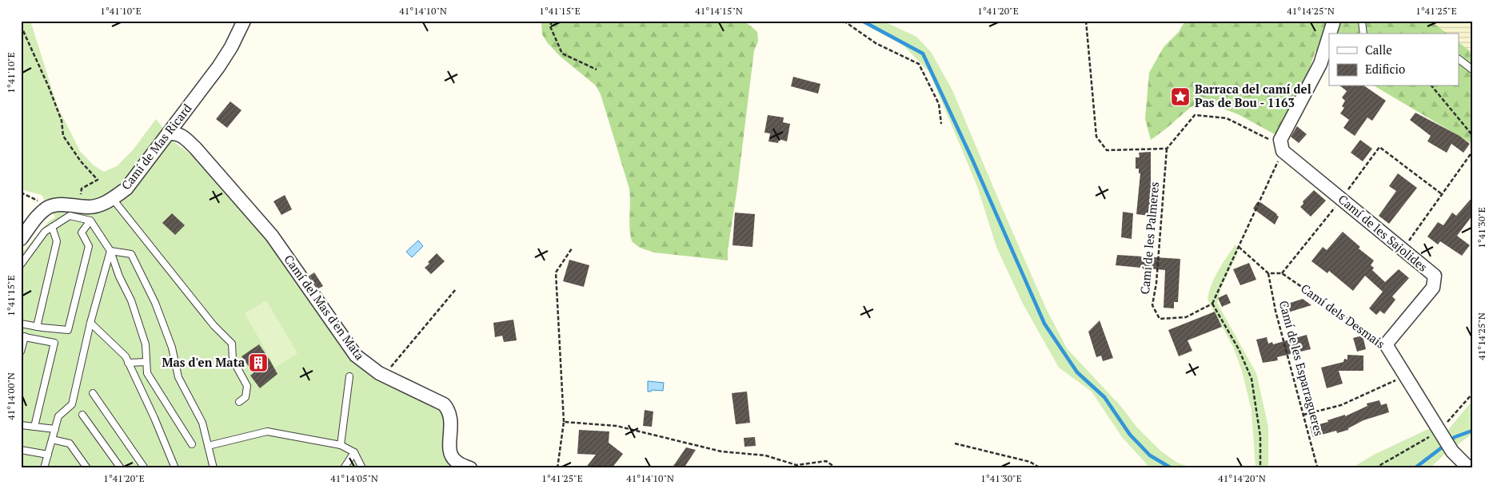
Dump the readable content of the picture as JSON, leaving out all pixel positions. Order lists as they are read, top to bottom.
{
  "streets": {
    "street": [
      "Camí de Mas Ricard",
      "Camí de les Sajolides",
      "Camí del Mas d'en Mata",
      "Camí dels Desmais"
    ],
    "path": ["Camí de les Palmeres", "Camí de les Esparragueres"]
  },
  "crossings": [
    ["Camí de Mas Ricard", "Camí del Mas d'en Mata"],
    ["Camí de les Sajolides", "Camí dels Desmais"],
    ["Camí dels Desmais", "Camí de les Esparragueres"]
  ],
  "places": {
    "place": ["Barraca del camí del Pas de Bou - 1163"],
    "building": ["Mas d'en Mata"]
  },
  "legend": ["Calle", "Edificio"],
  "coordinates": [
    "1°41'10\"E",
    "41°14'10\"N",
    "1°41'15\"E",
    "41°14'15\"N",
    "1°41'20\"E",
    "41°14'25\"N",
    "1°41'25\"E",
    "1°41'30\"E",
    "41°14'00\"N",
    "41°14'05\"N",
    "41°14'20\"N"
  ]
}
